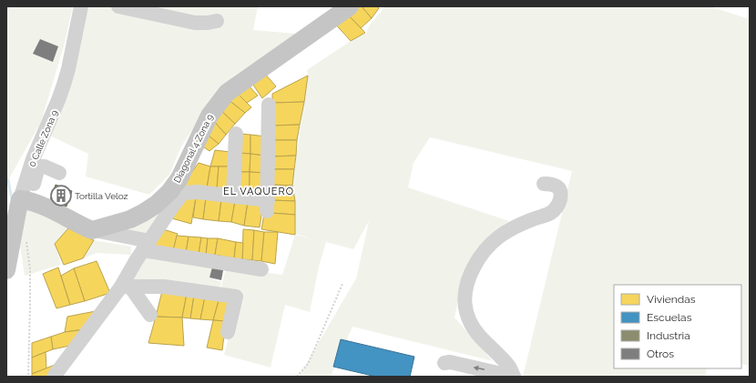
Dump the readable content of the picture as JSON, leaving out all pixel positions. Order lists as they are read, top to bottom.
{
  "streets": {
    "main road": ["0 Calle Zona 9", "Diagonal 4 Zona 9"]
  },
  "districts": ["EL VAQUERO"],
  "places": {
    "building": ["Tortilla Veloz"]
  },
  "legend": [
    "Viviendas",
    "Escuelas",
    "Industria",
    "Otros"
  ]
}
